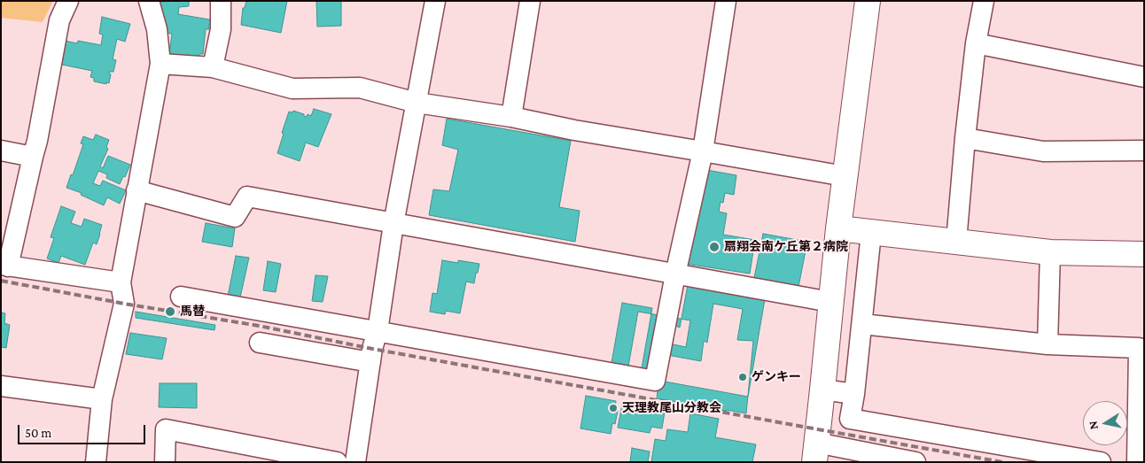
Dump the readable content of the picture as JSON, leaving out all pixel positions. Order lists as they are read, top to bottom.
{
  "places": [
    "扇翔会南ケ丘第２病院",
    "馬替",
    "ゲンキー",
    "天理教尾山分教会"
  ],
  "scale_bar": "50 m",
  "north": "left"
}
